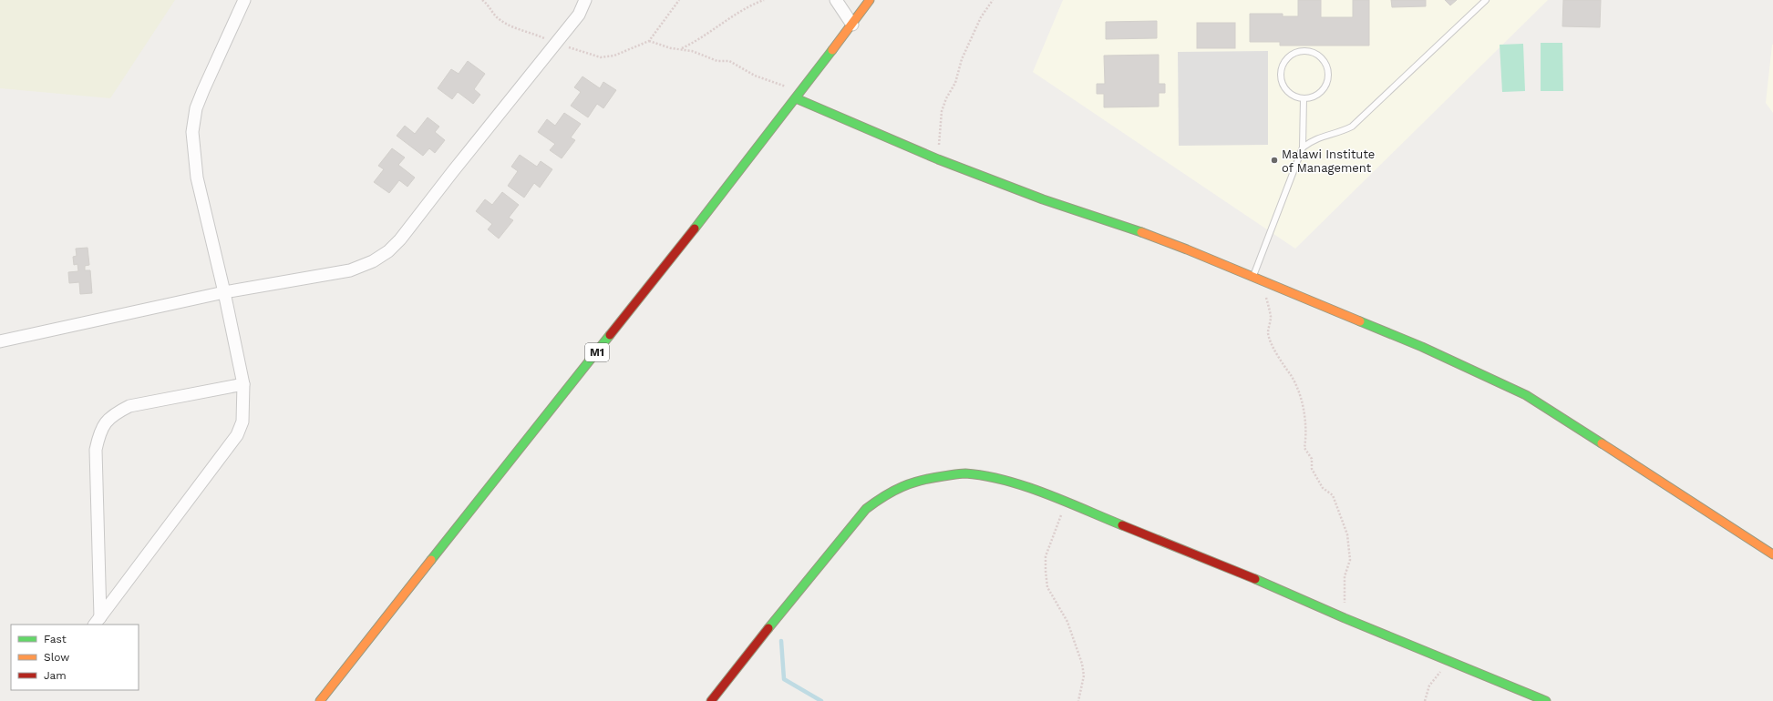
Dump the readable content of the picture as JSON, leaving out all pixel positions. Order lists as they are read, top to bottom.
{
  "streets": {
    "main road": ["M1"]
  },
  "places": ["Malawi Institute of Management"],
  "legend": ["Fast", "Slow", "Jam"]
}
